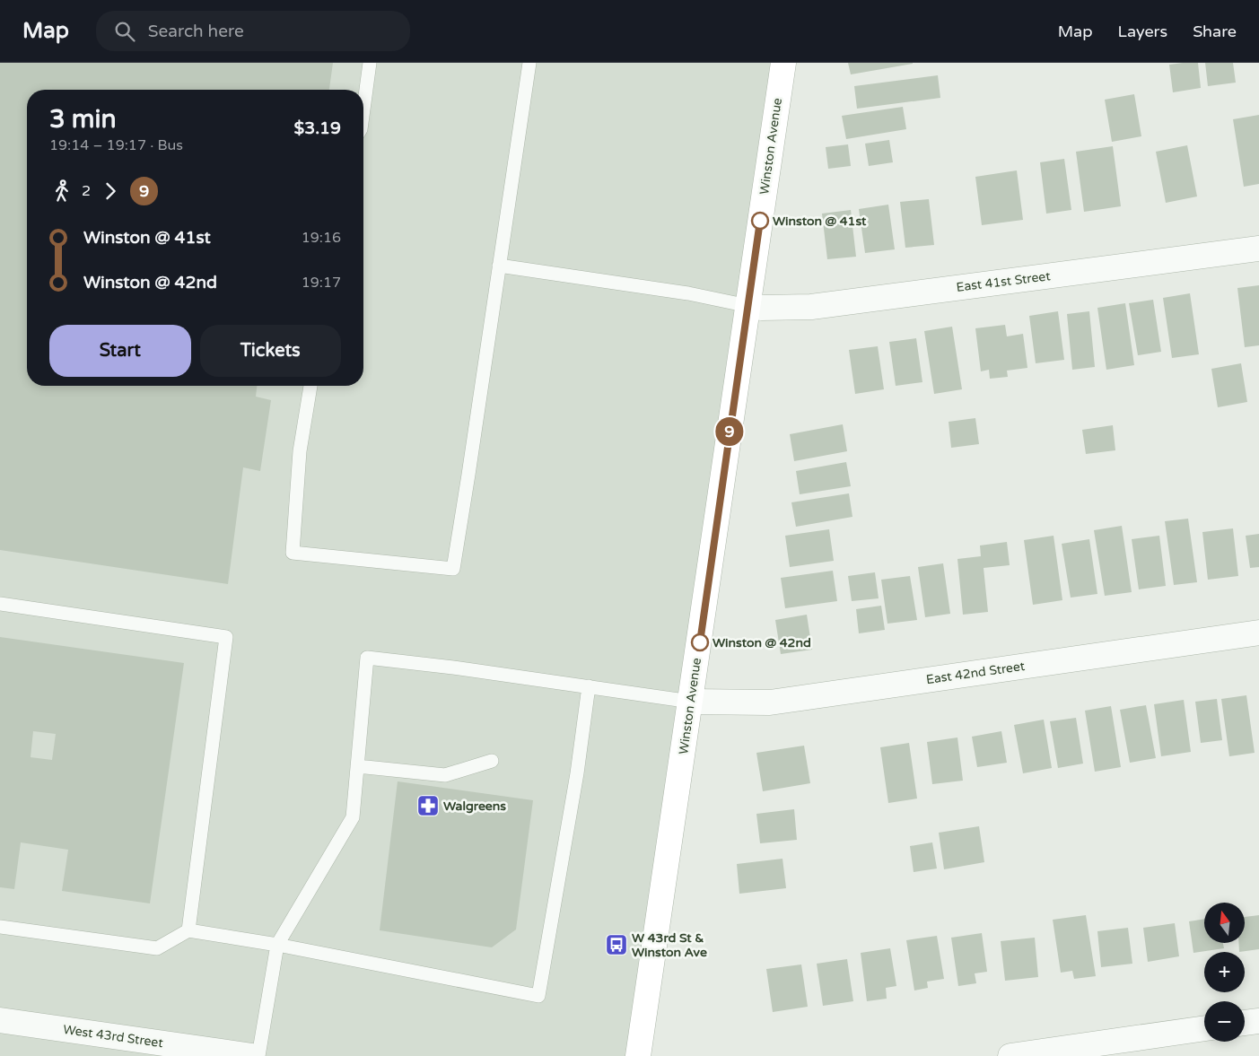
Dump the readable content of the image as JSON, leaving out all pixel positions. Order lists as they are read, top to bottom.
{
  "streets": {
    "main road": ["Winston Avenue"],
    "street": ["East 41st Street", "East 42nd Street", "West 43rd Street"]
  },
  "crossings": [
    ["Winston Avenue", "East 41st Street"],
    ["Winston Avenue", "East 42nd Street"]
  ],
  "places": {
    "other": ["Winston @ 41st", "Winston @ 42nd"],
    "pharmacy": ["Walgreens"],
    "bus stop": ["W 43rd St & Winston Ave"]
  },
  "lines": ["bus line 9"],
  "north": "top",
  "page": {
    "header": "Map",
    "search": "Search here",
    "nav": ["Map", "Layers", "Share"],
    "on_map": "9",
    "heading": ["3 min", "19:14 – 19:17 · Bus", "$3.19"],
    "legs": ["2", "9"],
    "list": [
      {
        "name": "Winston @ 41st",
        "value": "19:16"
      },
      {
        "name": "Winston @ 42nd",
        "value": "19:17"
      }
    ],
    "buttons": ["Start", "Tickets"],
    "map_buttons": ["+", "−"]
  }
}
